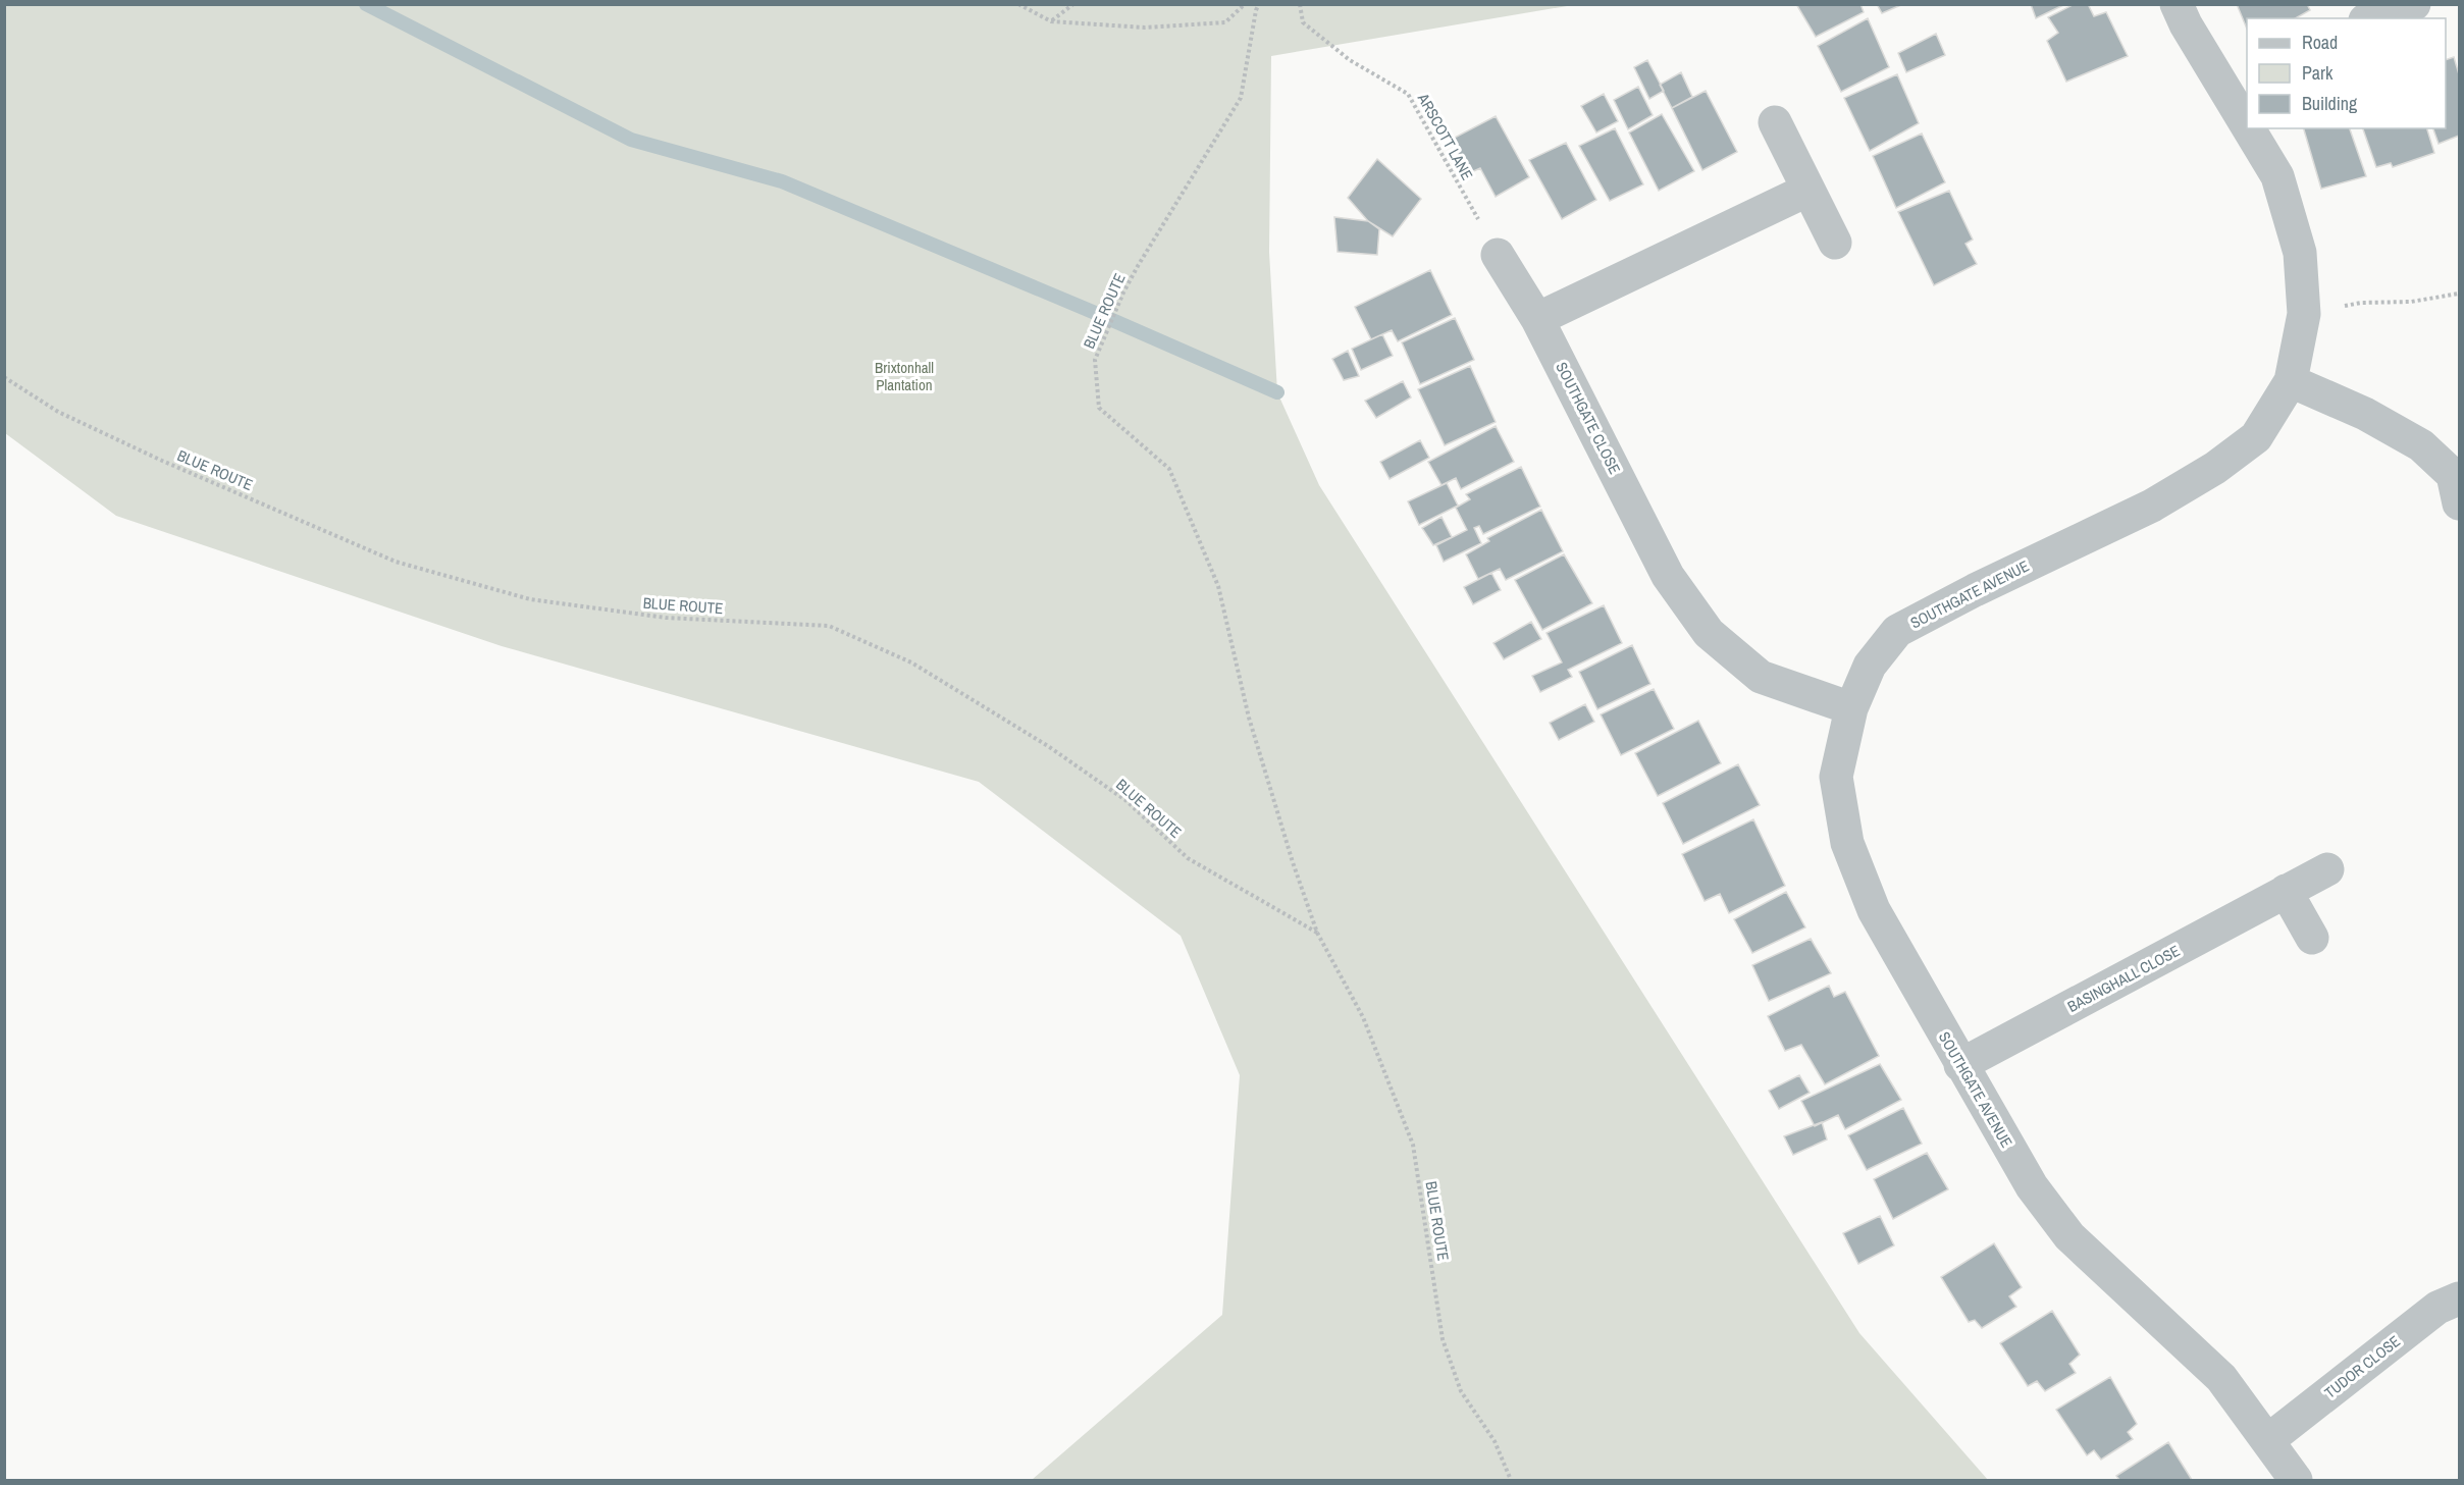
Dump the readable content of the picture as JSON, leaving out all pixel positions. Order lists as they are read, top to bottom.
{
  "streets": {
    "street": [
      "SOUTHGATE CLOSE",
      "SOUTHGATE AVENUE",
      "BASINGHALL CLOSE",
      "TUDOR CLOSE"
    ],
    "path": ["ARSCOTT LANE", "BLUE ROUTE"]
  },
  "crossings": [
    ["ARSCOTT LANE", "SOUTHGATE CLOSE"],
    ["SOUTHGATE CLOSE", "SOUTHGATE AVENUE"],
    ["SOUTHGATE AVENUE", "BASINGHALL CLOSE"],
    ["SOUTHGATE AVENUE", "TUDOR CLOSE"]
  ],
  "parks": ["Brixtonhall Plantation"],
  "legend": ["Road", "Park", "Building"]
}
